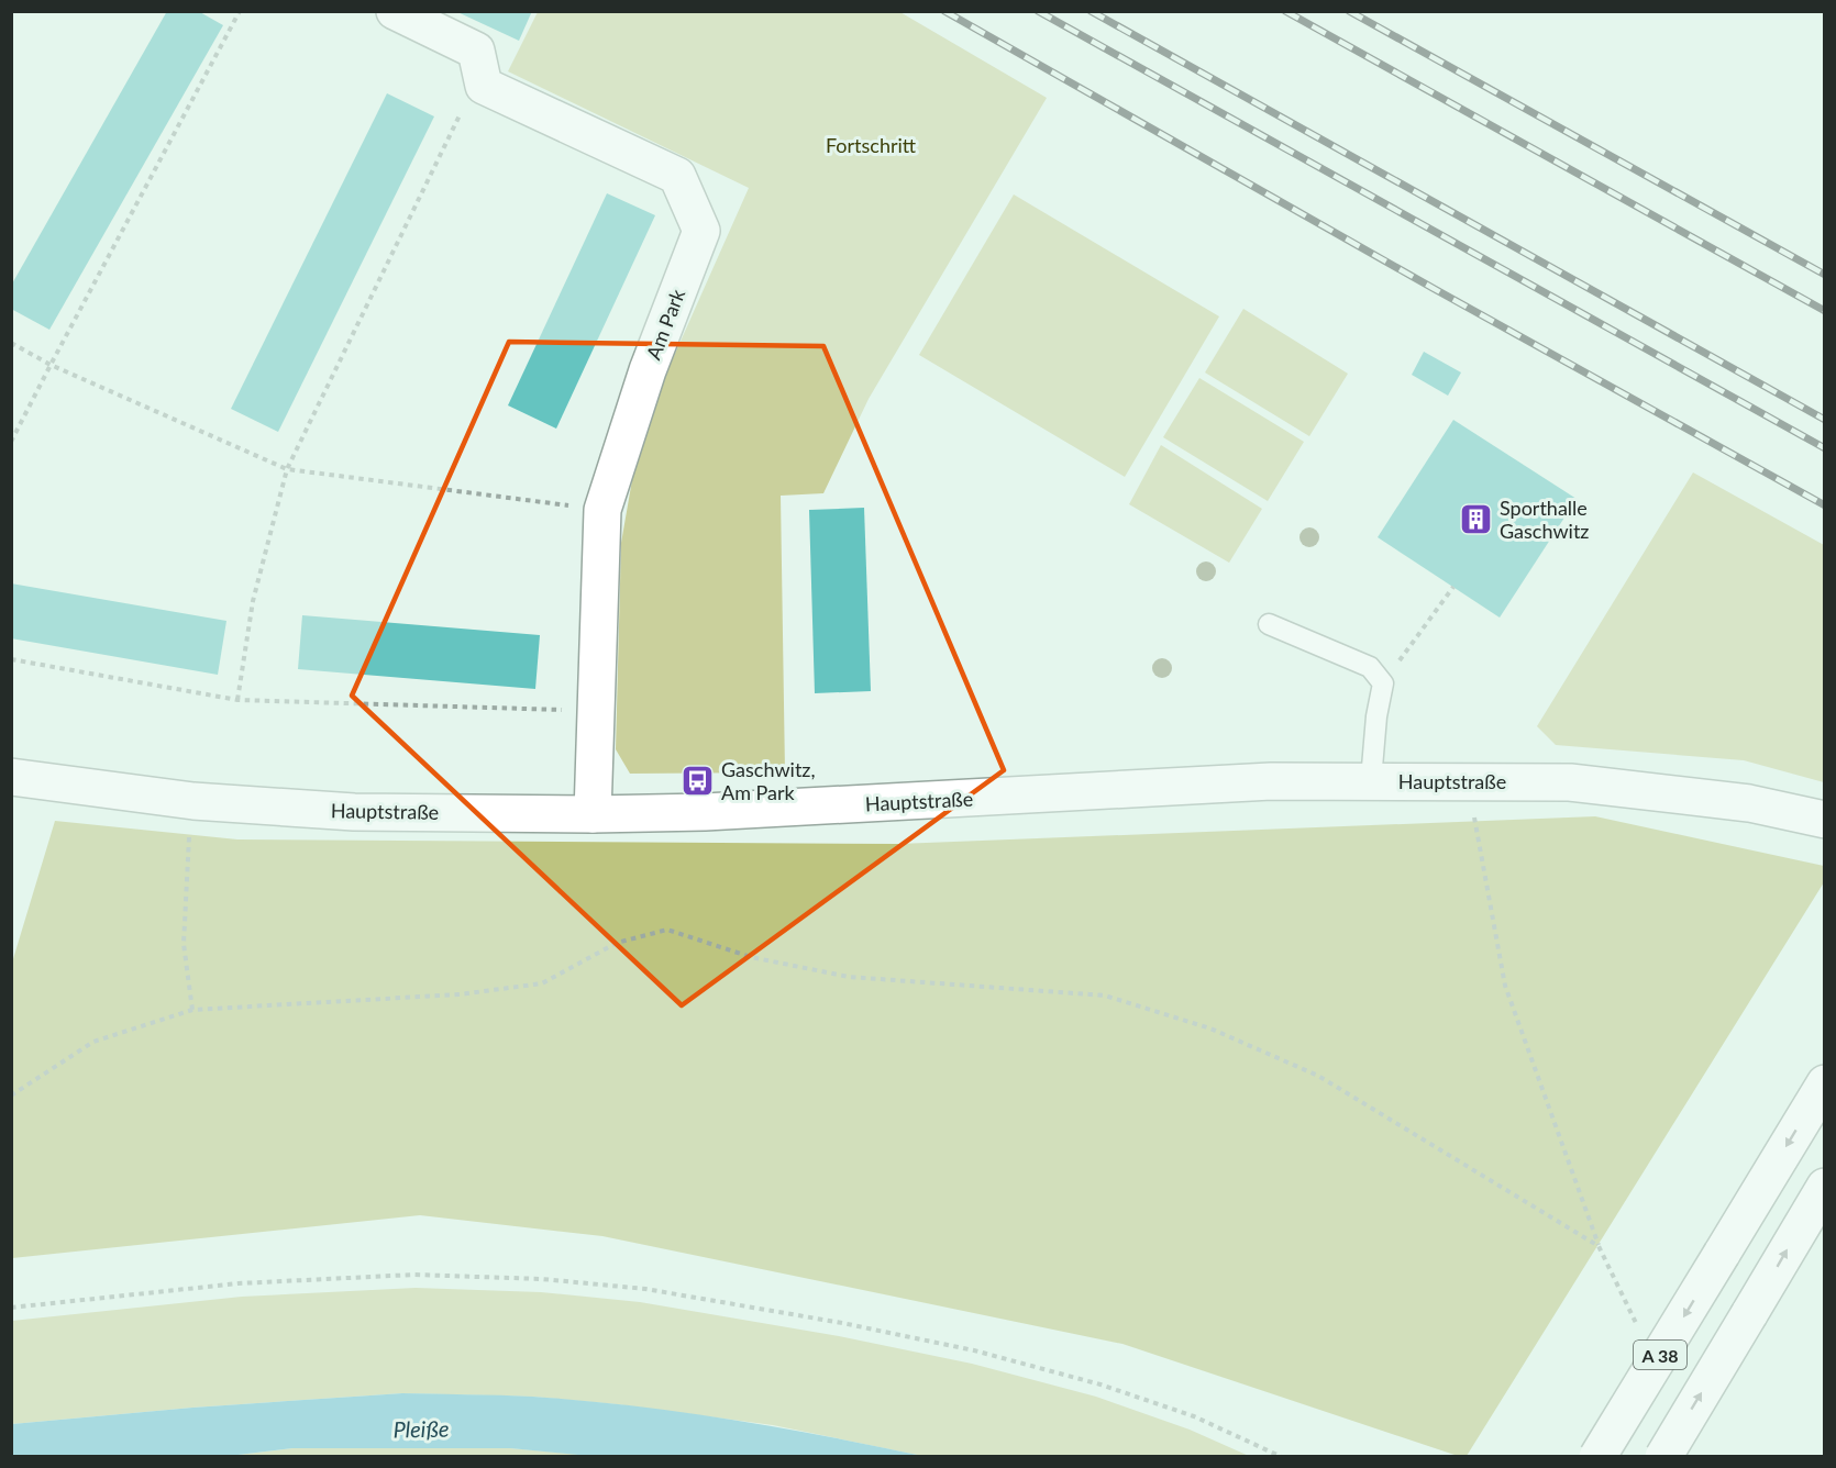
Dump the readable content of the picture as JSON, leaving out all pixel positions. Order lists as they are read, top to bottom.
{
  "streets": {
    "main road": ["Am Park", "Hauptstraße", "A 38"]
  },
  "crossings": [
    ["Am Park", "Hauptstraße"]
  ],
  "water": ["Pleiße"],
  "parks": ["Fortschritt"],
  "places": {
    "building": ["Sporthalle Gaschwitz"],
    "bus stop": ["Gaschwitz, Am Park"]
  }
}
